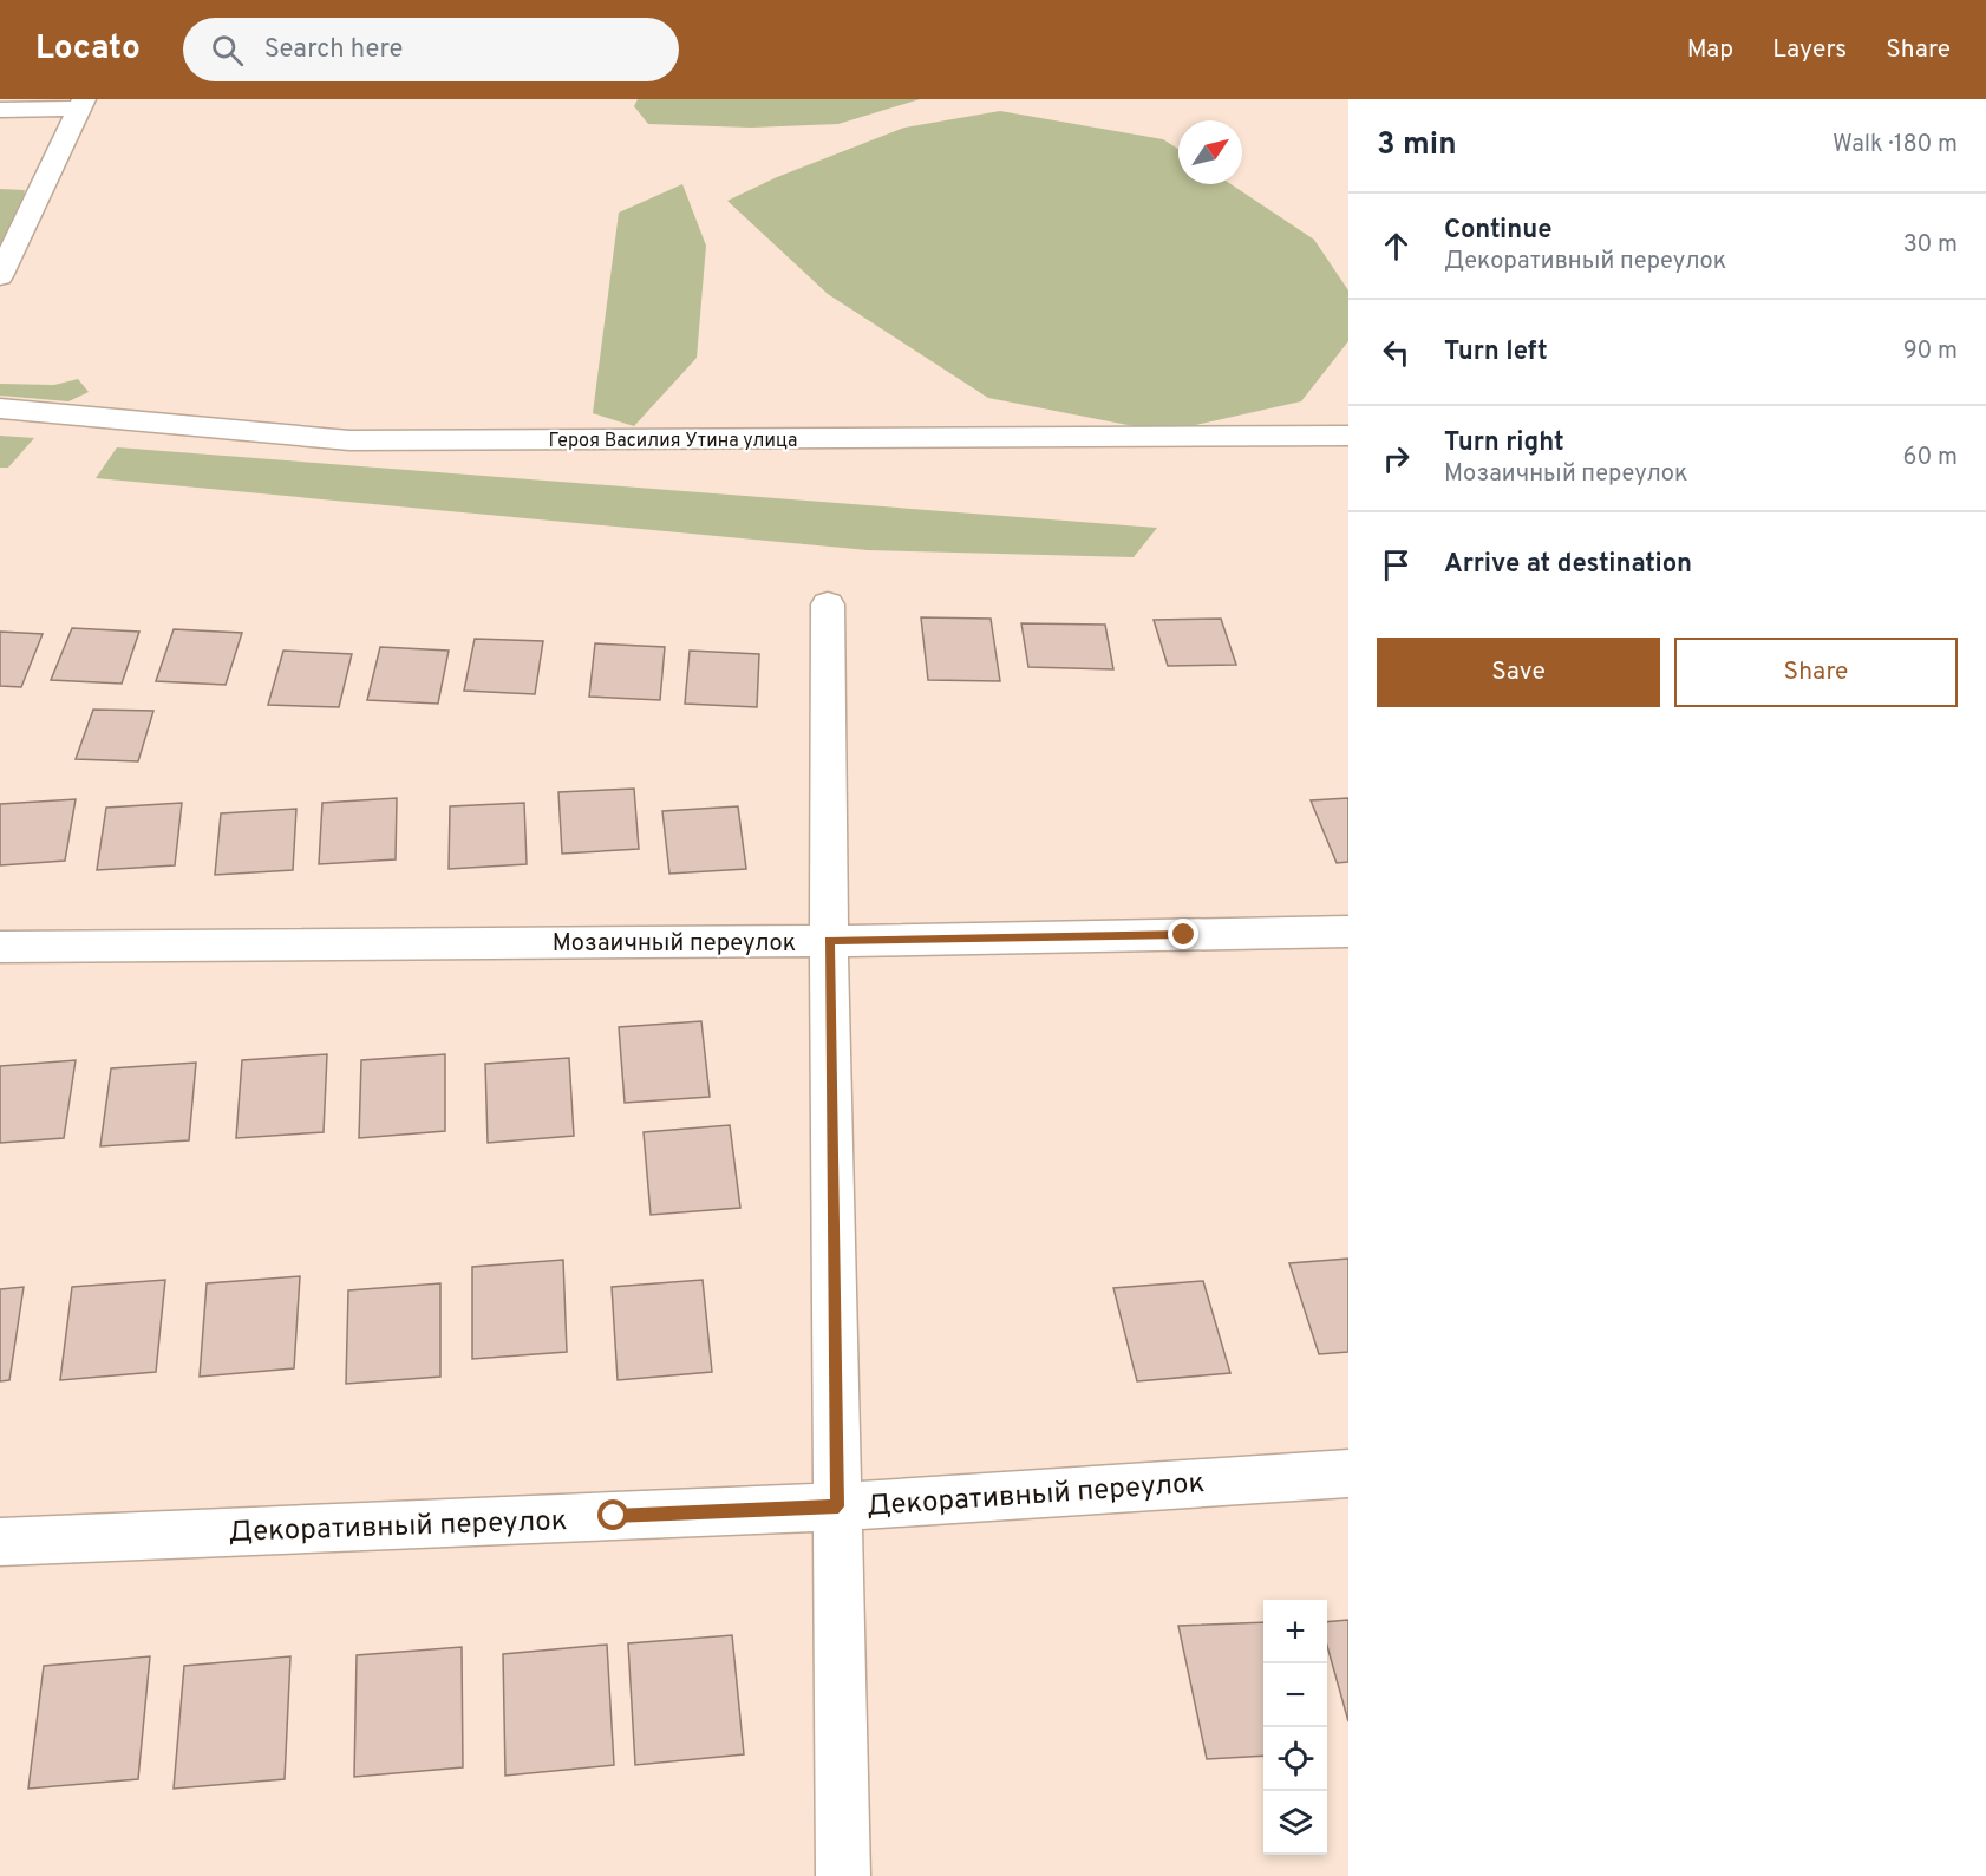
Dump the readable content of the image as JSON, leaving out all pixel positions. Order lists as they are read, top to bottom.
{
  "streets": {
    "street": ["Героя Василия Утина улица", "Мозаичный переулок", "Декоративный переулок"]
  },
  "north": "top right",
  "page": {
    "header": "Locato",
    "search": "Search here",
    "nav": ["Map", "Layers", "Share"],
    "heading": ["3 min", "Walk · 180 m"],
    "list": [
      ["Continue", "Декоративный переулок", "30 m"],
      ["Turn left", "90 m"],
      ["Turn right", "Мозаичный переулок", "60 m"],
      "Arrive at destination"
    ],
    "buttons": ["Save", "Share"],
    "map_buttons": ["+", "−"]
  }
}
